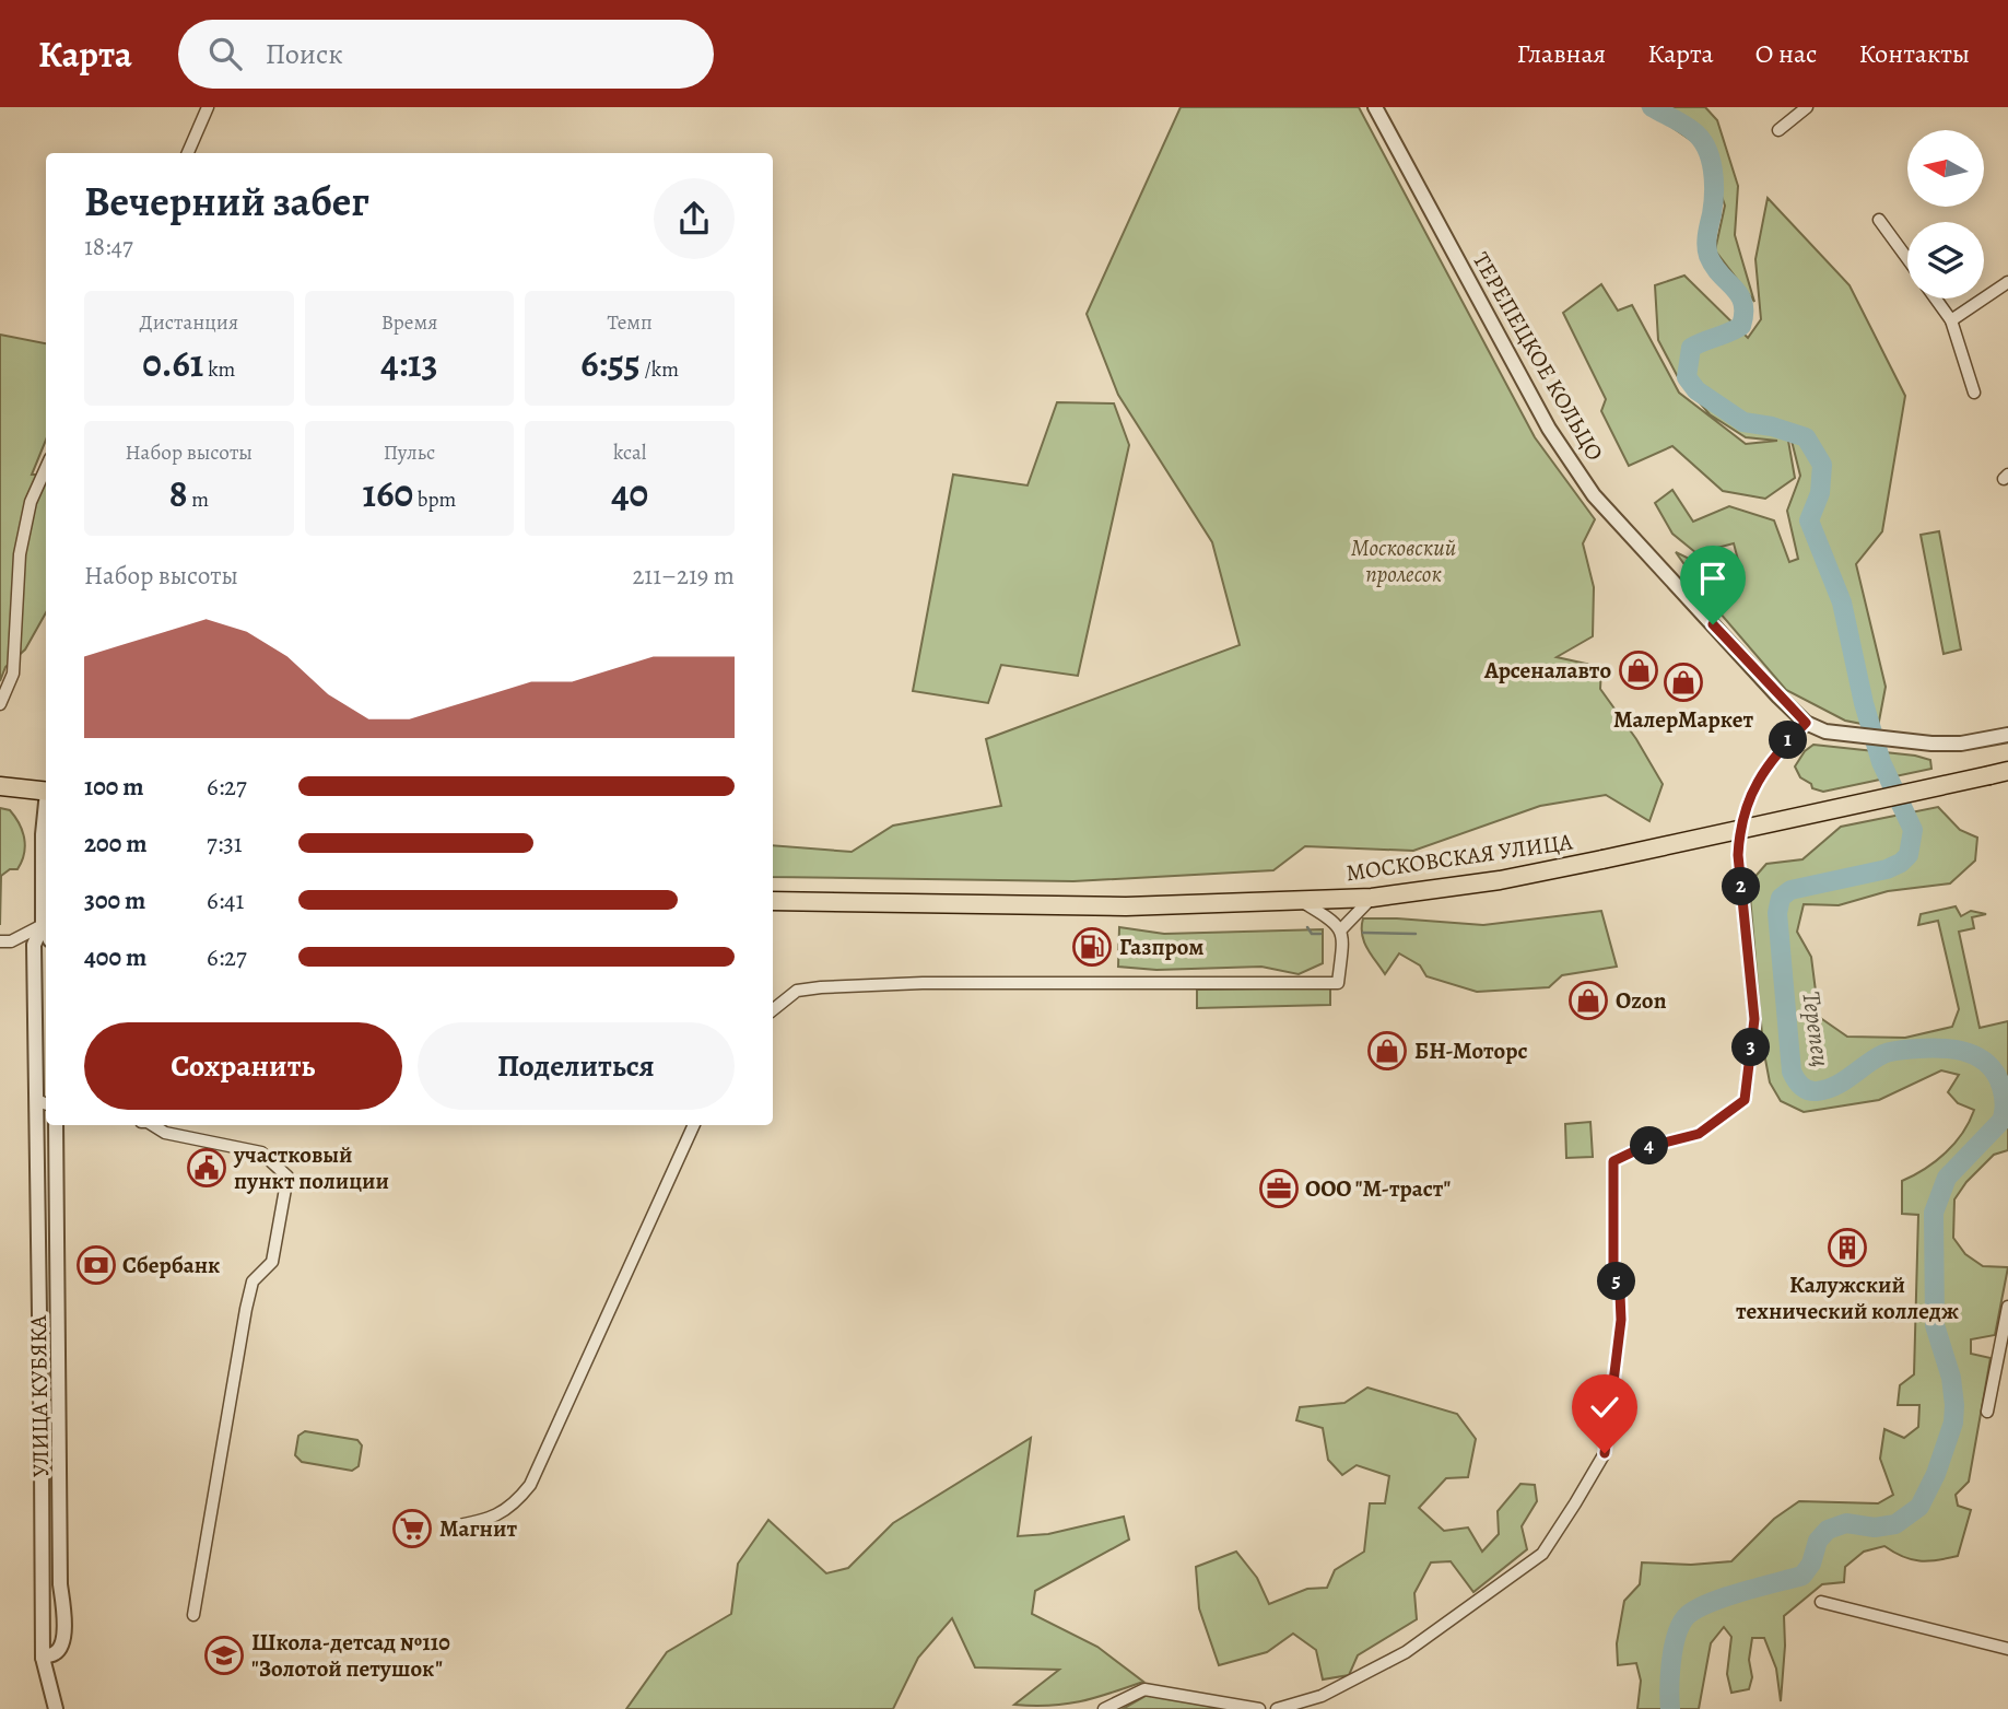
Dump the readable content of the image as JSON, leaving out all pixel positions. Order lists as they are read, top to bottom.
{
  "streets": {
    "main road": ["МОСКОВСКАЯ УЛИЦА"],
    "street": ["ТЕРЕПЕЦКОЕ КОЛЬЦО", "УЛИЦА КУБЯКА"]
  },
  "water": ["Терепец"],
  "parks": ["Московский пролесок"],
  "places": {
    "shop": [
      "Арсеналавто",
      "МалерМаркет",
      "Ozon",
      "БН-Моторс"
    ],
    "fuel station": ["Газпром"],
    "public building": ["участковый пункт полиции"],
    "office": ["ООО \"М-траст\""],
    "building": ["Калужский технический колледж"],
    "bank": ["Сбербанк"],
    "supermarket": ["Магнит"],
    "school or university": ["Школа-детсад №110 \"Золотой петушок\""]
  },
  "north": "left",
  "page": {
    "header": "Карта",
    "search": "Поиск",
    "nav": [
      "Главная",
      "Карта",
      "О нас",
      "Контакты"
    ],
    "heading": ["Вечерний забег", "18:47"],
    "stats": [
      ["Дистанция", "0.61 km"],
      ["Время", "4:13"],
      ["Темп", "6:55 /km"],
      ["Набор высоты", "8 m"],
      ["Пульс", "160 bpm"],
      ["kcal", "40"]
    ],
    "chart": ["Набор высоты", "211–219 m"],
    "pins": [
      "1",
      "2",
      "3",
      "4",
      "5"
    ],
    "list": [
      {
        "name": "100 m",
        "note": "6:27"
      },
      {
        "name": "200 m",
        "note": "7:31"
      },
      {
        "name": "300 m",
        "note": "6:41"
      },
      {
        "name": "400 m",
        "note": "6:27"
      }
    ],
    "buttons": ["Сохранить", "Поделиться"]
  }
}
